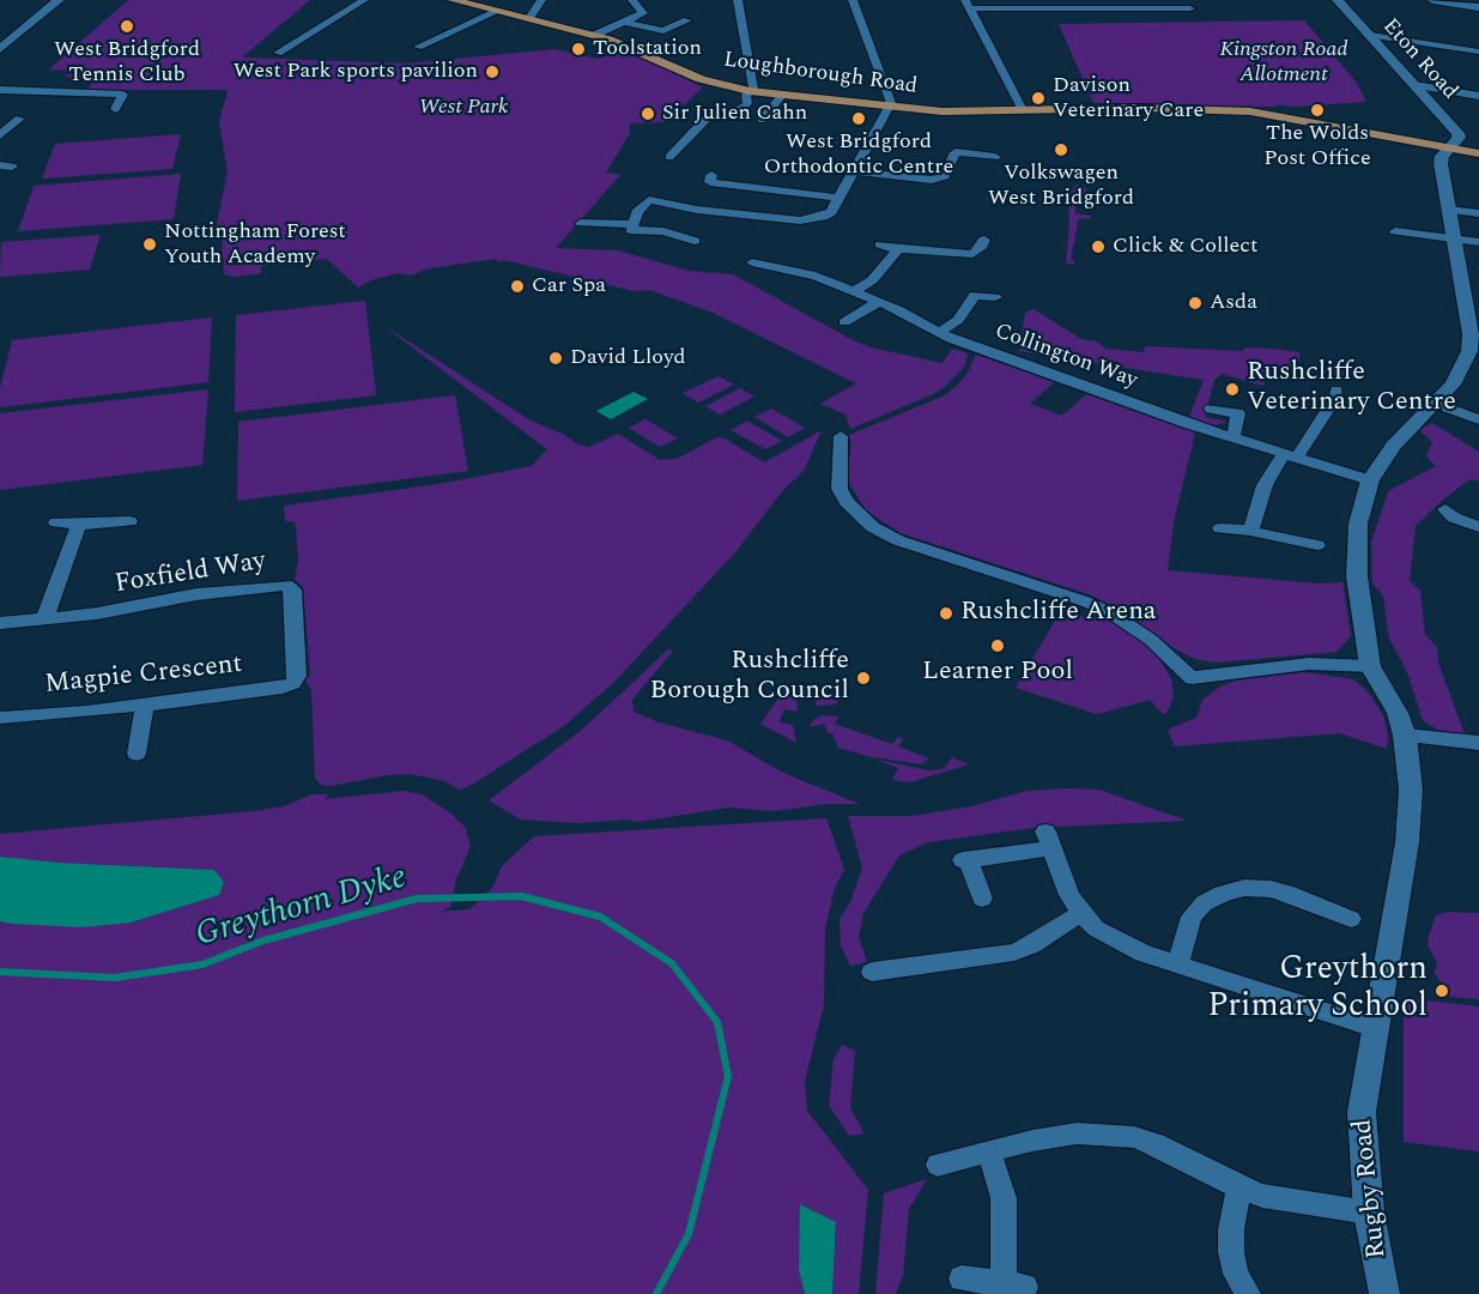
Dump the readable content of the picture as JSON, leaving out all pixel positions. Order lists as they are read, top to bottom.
{
  "streets": {
    "main road": ["Loughborough Road"],
    "street": [
      "Eton Road",
      "Collington Way",
      "Foxfield Way",
      "Magpie Crescent",
      "Rugby Road"
    ]
  },
  "crossings": [
    ["Eton Road", "Loughborough Road"],
    ["Eton Road", "Rugby Road"],
    ["Loughborough Road", "Rugby Road"],
    ["Collington Way", "Rugby Road"],
    ["Foxfield Way", "Magpie Crescent"]
  ],
  "water": ["Greythorn Dyke"],
  "parks": ["Kingston Road Allotment", "West Park"],
  "places": [
    "West Bridgford Tennis Club",
    "Toolstation",
    "West Park sports pavilion",
    "Davison Veterinary Care",
    "The Wolds Post Office",
    "Sir Julien Cahn",
    "West Bridgford Orthodontic Centre",
    "Volkswagen West Bridgford",
    "Nottingham Forest Youth Academy",
    "Click & Collect",
    "Car Spa",
    "Asda",
    "David Lloyd",
    "Rushcliffe Veterinary Centre",
    "Rushcliffe Arena",
    "Learner Pool",
    "Rushcliffe Borough Council",
    "Greythorn Primary School"
  ]
}
